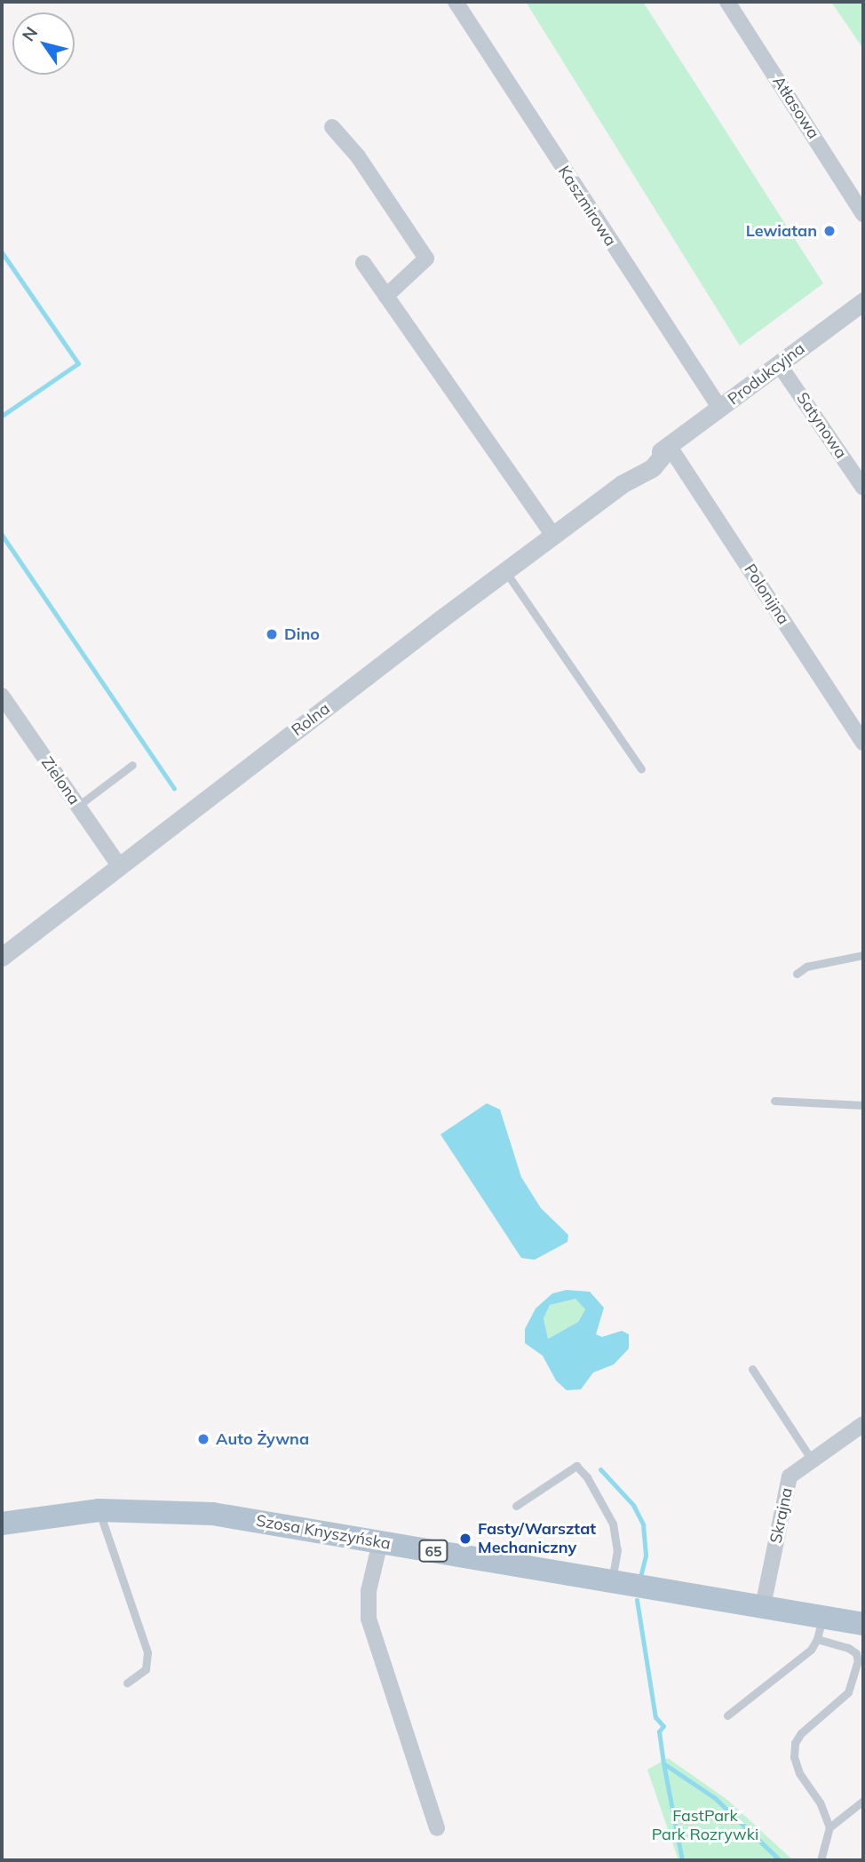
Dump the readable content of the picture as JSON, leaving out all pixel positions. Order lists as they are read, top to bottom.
{
  "streets": {
    "main road": ["Szosa Knyszyńska", "65"],
    "street": [
      "Atłasowa",
      "Kaszmirowa",
      "Produkcyjna",
      "Satynowa",
      "Polonijna",
      "Rolna",
      "Zielona",
      "Skrajna"
    ]
  },
  "crossings": [
    ["Kaszmirowa", "Produkcyjna"],
    ["Produkcyjna", "Satynowa"],
    ["Produkcyjna", "Polonijna"],
    ["Produkcyjna", "Rolna"],
    ["Polonijna", "Rolna"],
    ["Rolna", "Zielona"],
    ["Skrajna", "Szosa Knyszyńska"]
  ],
  "parks": ["FastPark Park Rozrywki"],
  "places": [
    "Lewiatan",
    "Dino",
    "Auto Żywna",
    "Fasty/Warsztat Mechaniczny"
  ],
  "north": "top left"
}
